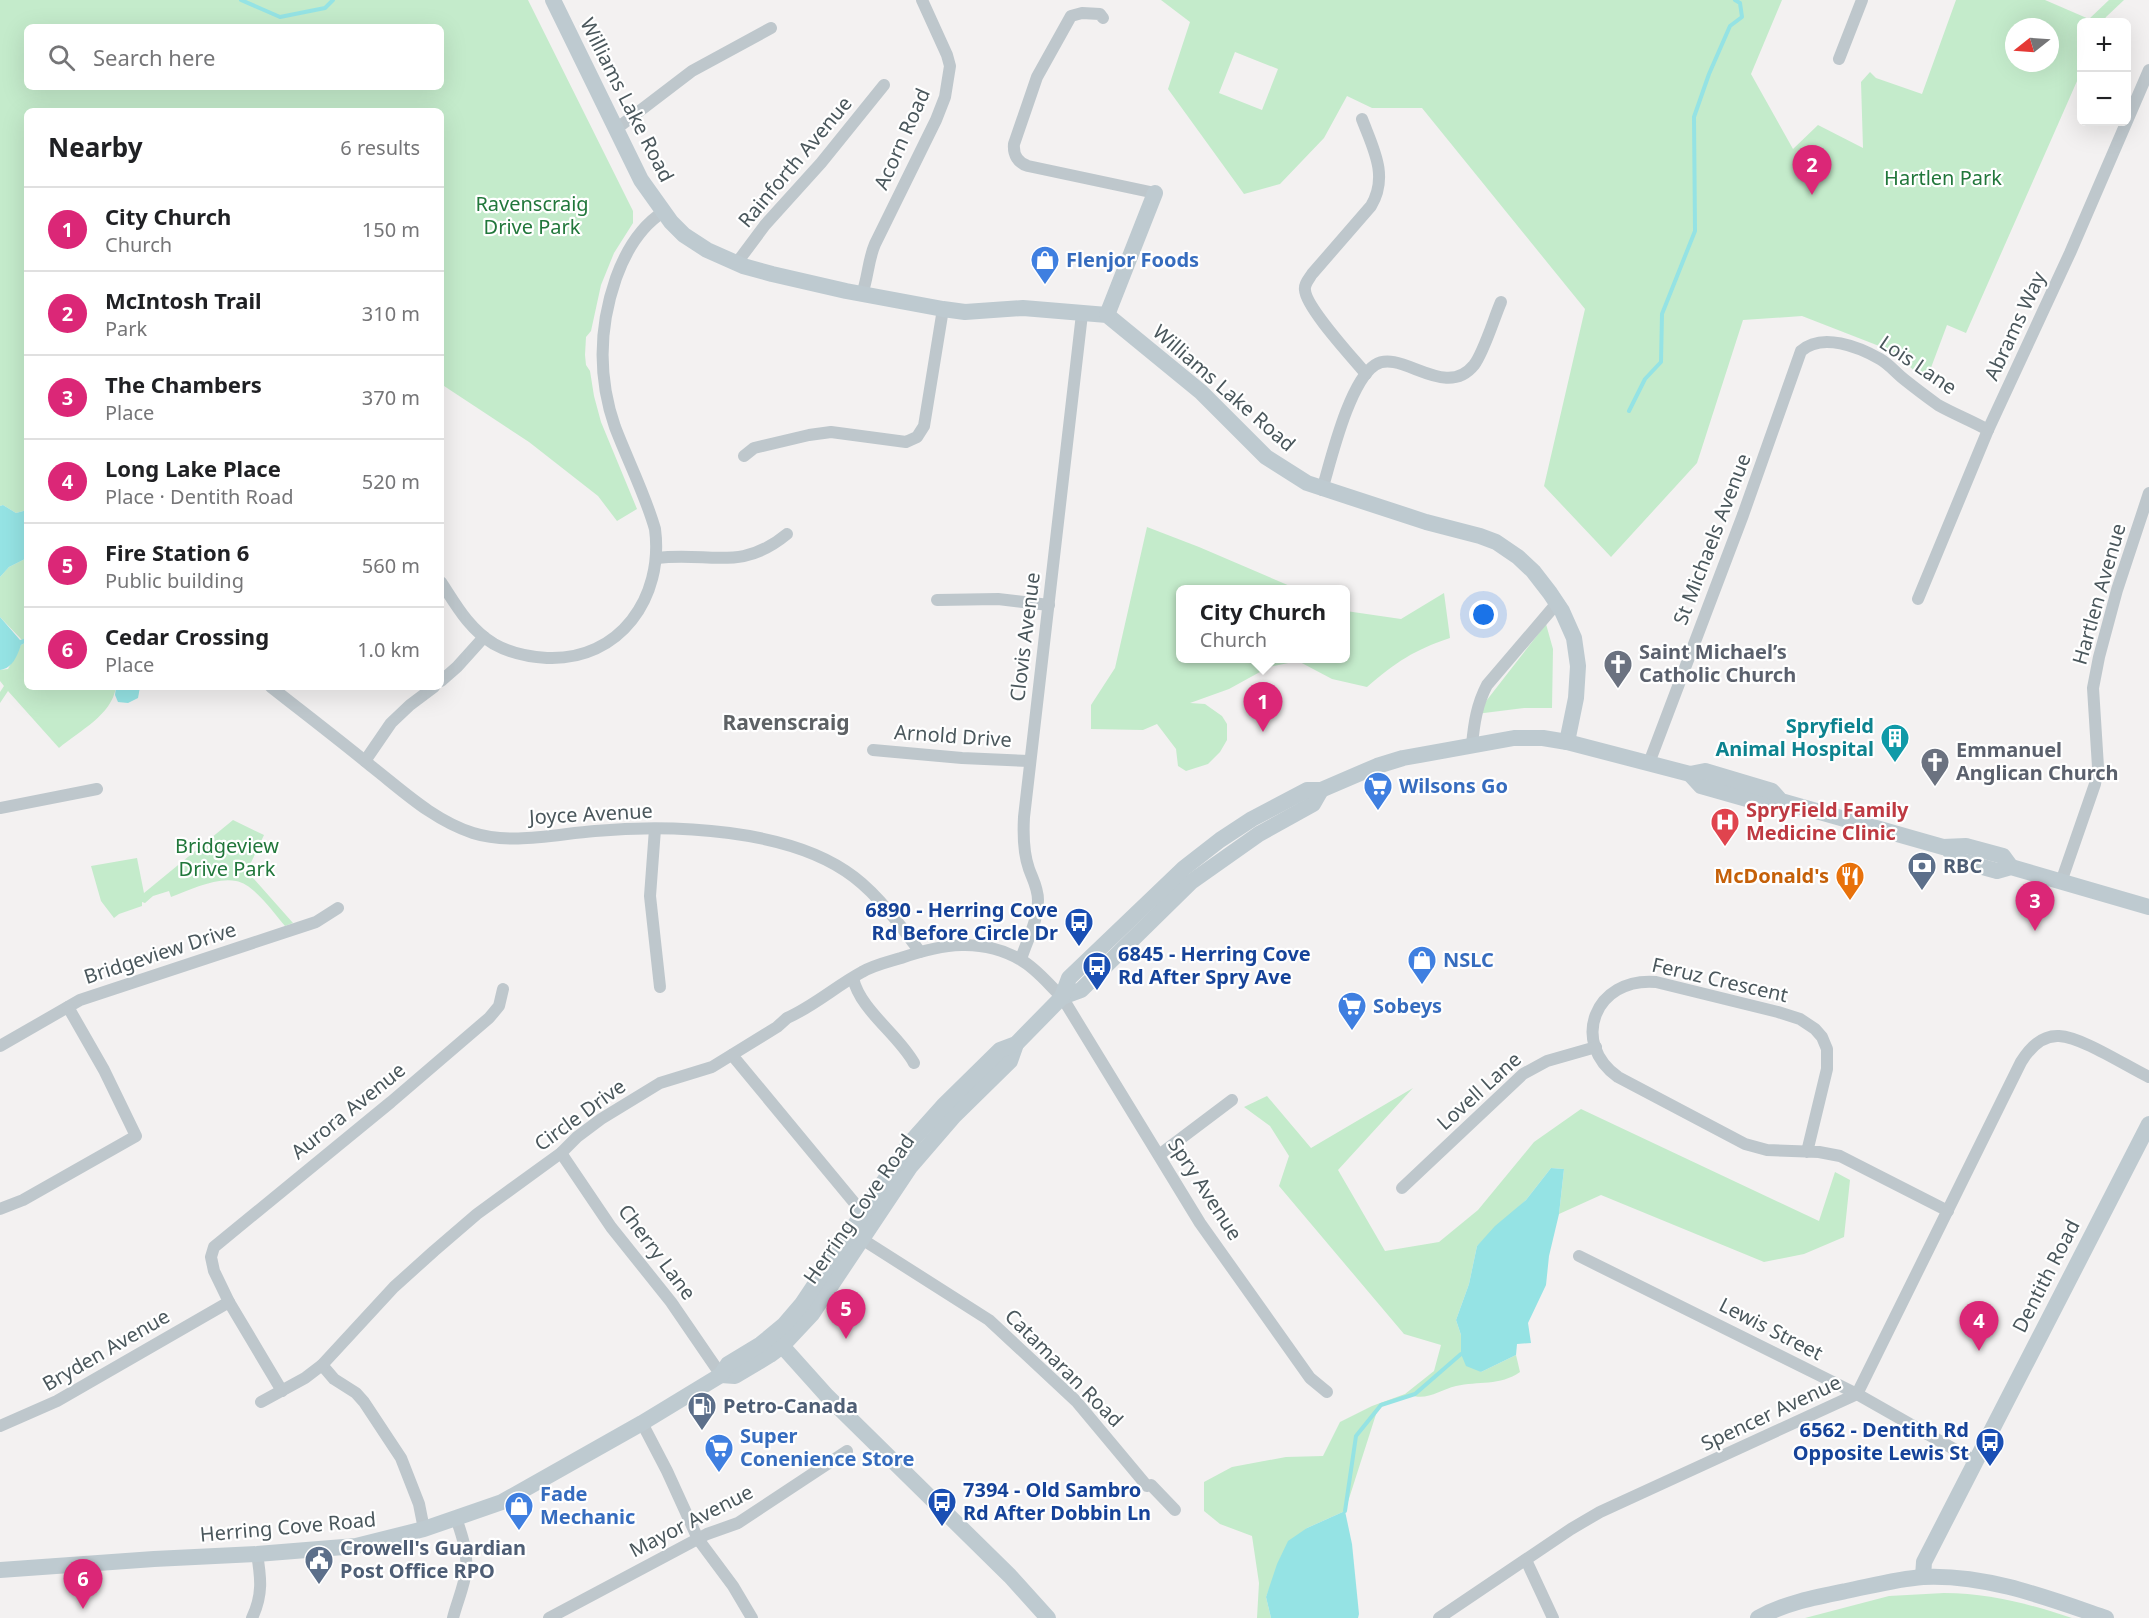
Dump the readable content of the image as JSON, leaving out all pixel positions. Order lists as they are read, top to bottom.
{
  "streets": {
    "main road": ["Williams Lake Road", "Herring Cove Road", "Dentith Road"],
    "street": [
      "Acorn Road",
      "Rainforth Avenue",
      "Abrams Way",
      "Lois Lane",
      "St Michaels Avenue",
      "Hartlen Avenue",
      "Clovis Avenue",
      "Arnold Drive",
      "Joyce Avenue",
      "Bridgeview Drive",
      "Feruz Crescent",
      "Lovell Lane",
      "Aurora Avenue",
      "Circle Drive",
      "Spry Avenue",
      "Cherry Lane",
      "Lewis Street",
      "Bryden Avenue",
      "Catamaran Road",
      "Spencer Avenue",
      "Mayor Avenue"
    ]
  },
  "crossings": [
    ["Williams Lake Road", "Acorn Road"],
    ["Williams Lake Road", "Rainforth Avenue"],
    ["Williams Lake Road", "Clovis Avenue"],
    ["Williams Lake Road", "Herring Cove Road"],
    ["Abrams Way", "Lois Lane"],
    ["Lois Lane", "St Michaels Avenue"],
    ["St Michaels Avenue", "Herring Cove Road"],
    ["Hartlen Avenue", "Herring Cove Road"],
    ["Clovis Avenue", "Arnold Drive"],
    ["Clovis Avenue", "Circle Drive"],
    ["Joyce Avenue", "Circle Drive"],
    ["Feruz Crescent", "Lovell Lane"],
    ["Aurora Avenue", "Bryden Avenue"],
    ["Circle Drive", "Spry Avenue"],
    ["Circle Drive", "Herring Cove Road"],
    ["Circle Drive", "Cherry Lane"],
    ["Spry Avenue", "Herring Cove Road"],
    ["Herring Cove Road", "Cherry Lane"],
    ["Herring Cove Road", "Catamaran Road"],
    ["Dentith Road", "Lewis Street"],
    ["Lewis Street", "Spencer Avenue"]
  ],
  "districts": ["Ravenscraig"],
  "parks": ["Hartlen Park", "Ravenscraig Drive Park", "Bridgeview Drive Park"],
  "places": {
    "shop": ["Flenjor Foods", "NSLC", "Fade Mechanic"],
    "church": ["Saint Michael’s Catholic Church", "Emmanuel Anglican Church"],
    "building": ["Spryfield Animal Hospital"],
    "supermarket": ["Wilsons Go", "Sobeys", "Super Conenience Store"],
    "hospital": ["SpryField Family Medicine Clinic"],
    "bank": ["RBC"],
    "restaurant": ["McDonald's"],
    "bus stop": [
      "6890 - Herring Cove Rd Before Circle Dr",
      "6845 - Herring Cove Rd After Spry Ave",
      "6562 - Dentith Rd Opposite Lewis St",
      "7394 - Old Sambro Rd After Dobbin Ln"
    ],
    "fuel station": ["Petro-Canada"],
    "public building": ["Crowell's Guardian Post Office RPO"]
  },
  "north": "left",
  "page": {
    "map_buttons": ["+", "−"],
    "search": "Search here",
    "heading": ["Nearby", "6 results"],
    "pins": [
      "2",
      "1",
      "3",
      "5",
      "4",
      "6"
    ],
    "list": [
      {
        "mark": "1",
        "name": "City Church",
        "note": "Church",
        "value": "150 m"
      },
      {
        "mark": "2",
        "name": "McIntosh Trail",
        "note": "Park",
        "value": "310 m"
      },
      {
        "mark": "3",
        "name": "The Chambers",
        "note": "Place",
        "value": "370 m"
      },
      {
        "mark": "4",
        "name": "Long Lake Place",
        "note": "Place · Dentith Road",
        "value": "520 m"
      },
      {
        "mark": "5",
        "name": "Fire Station 6",
        "note": "Public building",
        "value": "560 m"
      },
      {
        "mark": "6",
        "name": "Cedar Crossing",
        "note": "Place",
        "value": "1.0 km"
      }
    ],
    "popup": ["City Church", "Church"]
  }
}
